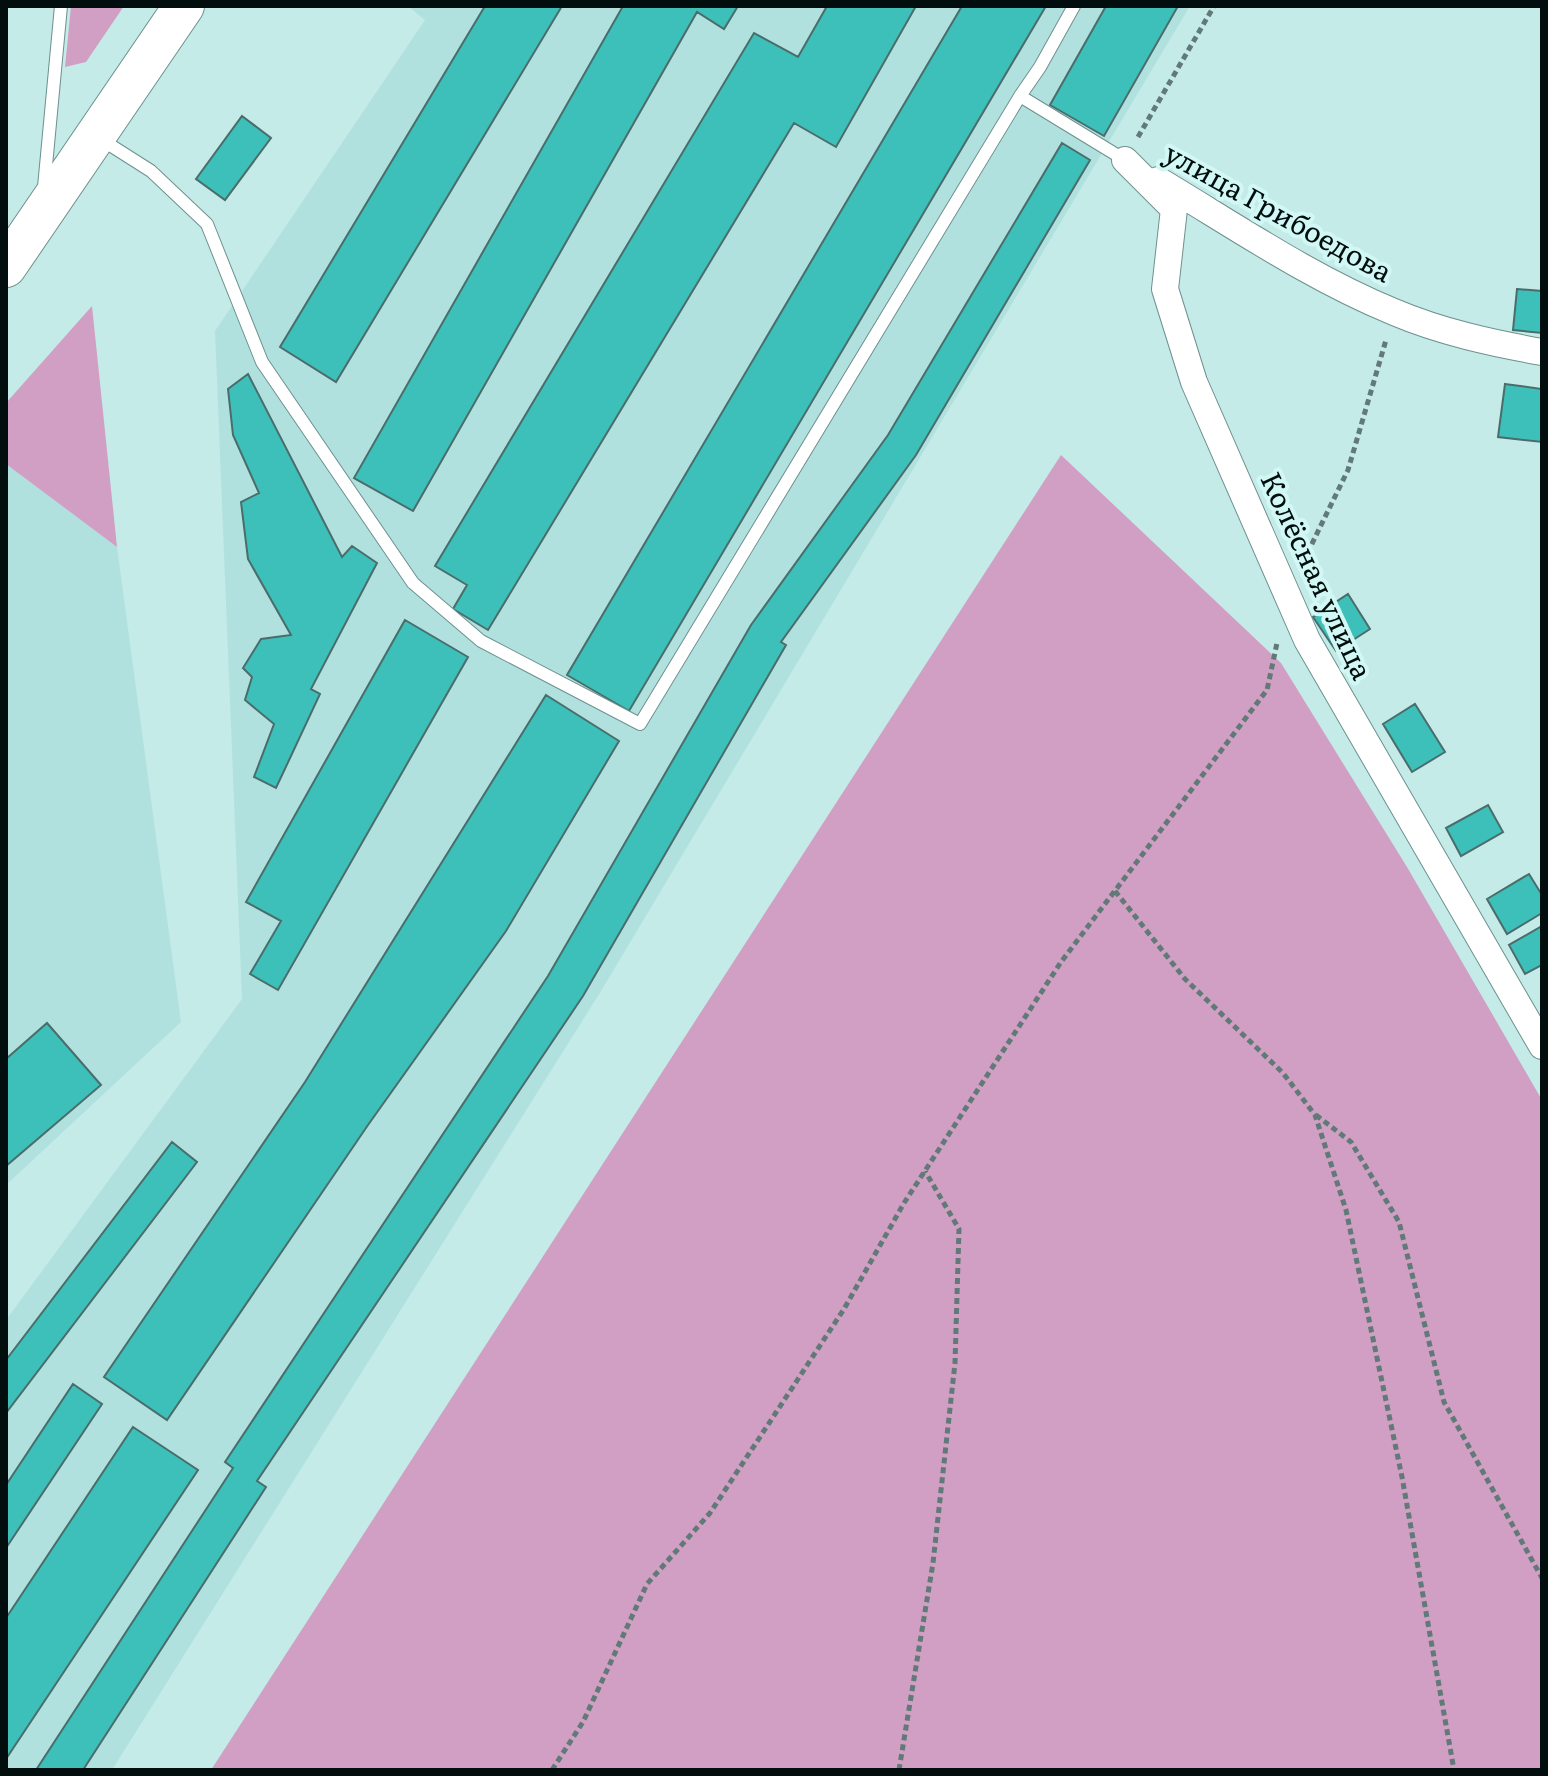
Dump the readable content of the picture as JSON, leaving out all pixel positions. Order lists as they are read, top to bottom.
{
  "streets": {
    "street": ["улица Грибоедова", "Колёсная улица"]
  },
  "crossings": [
    ["улица Грибоедова", "Колёсная улица"]
  ]
}
